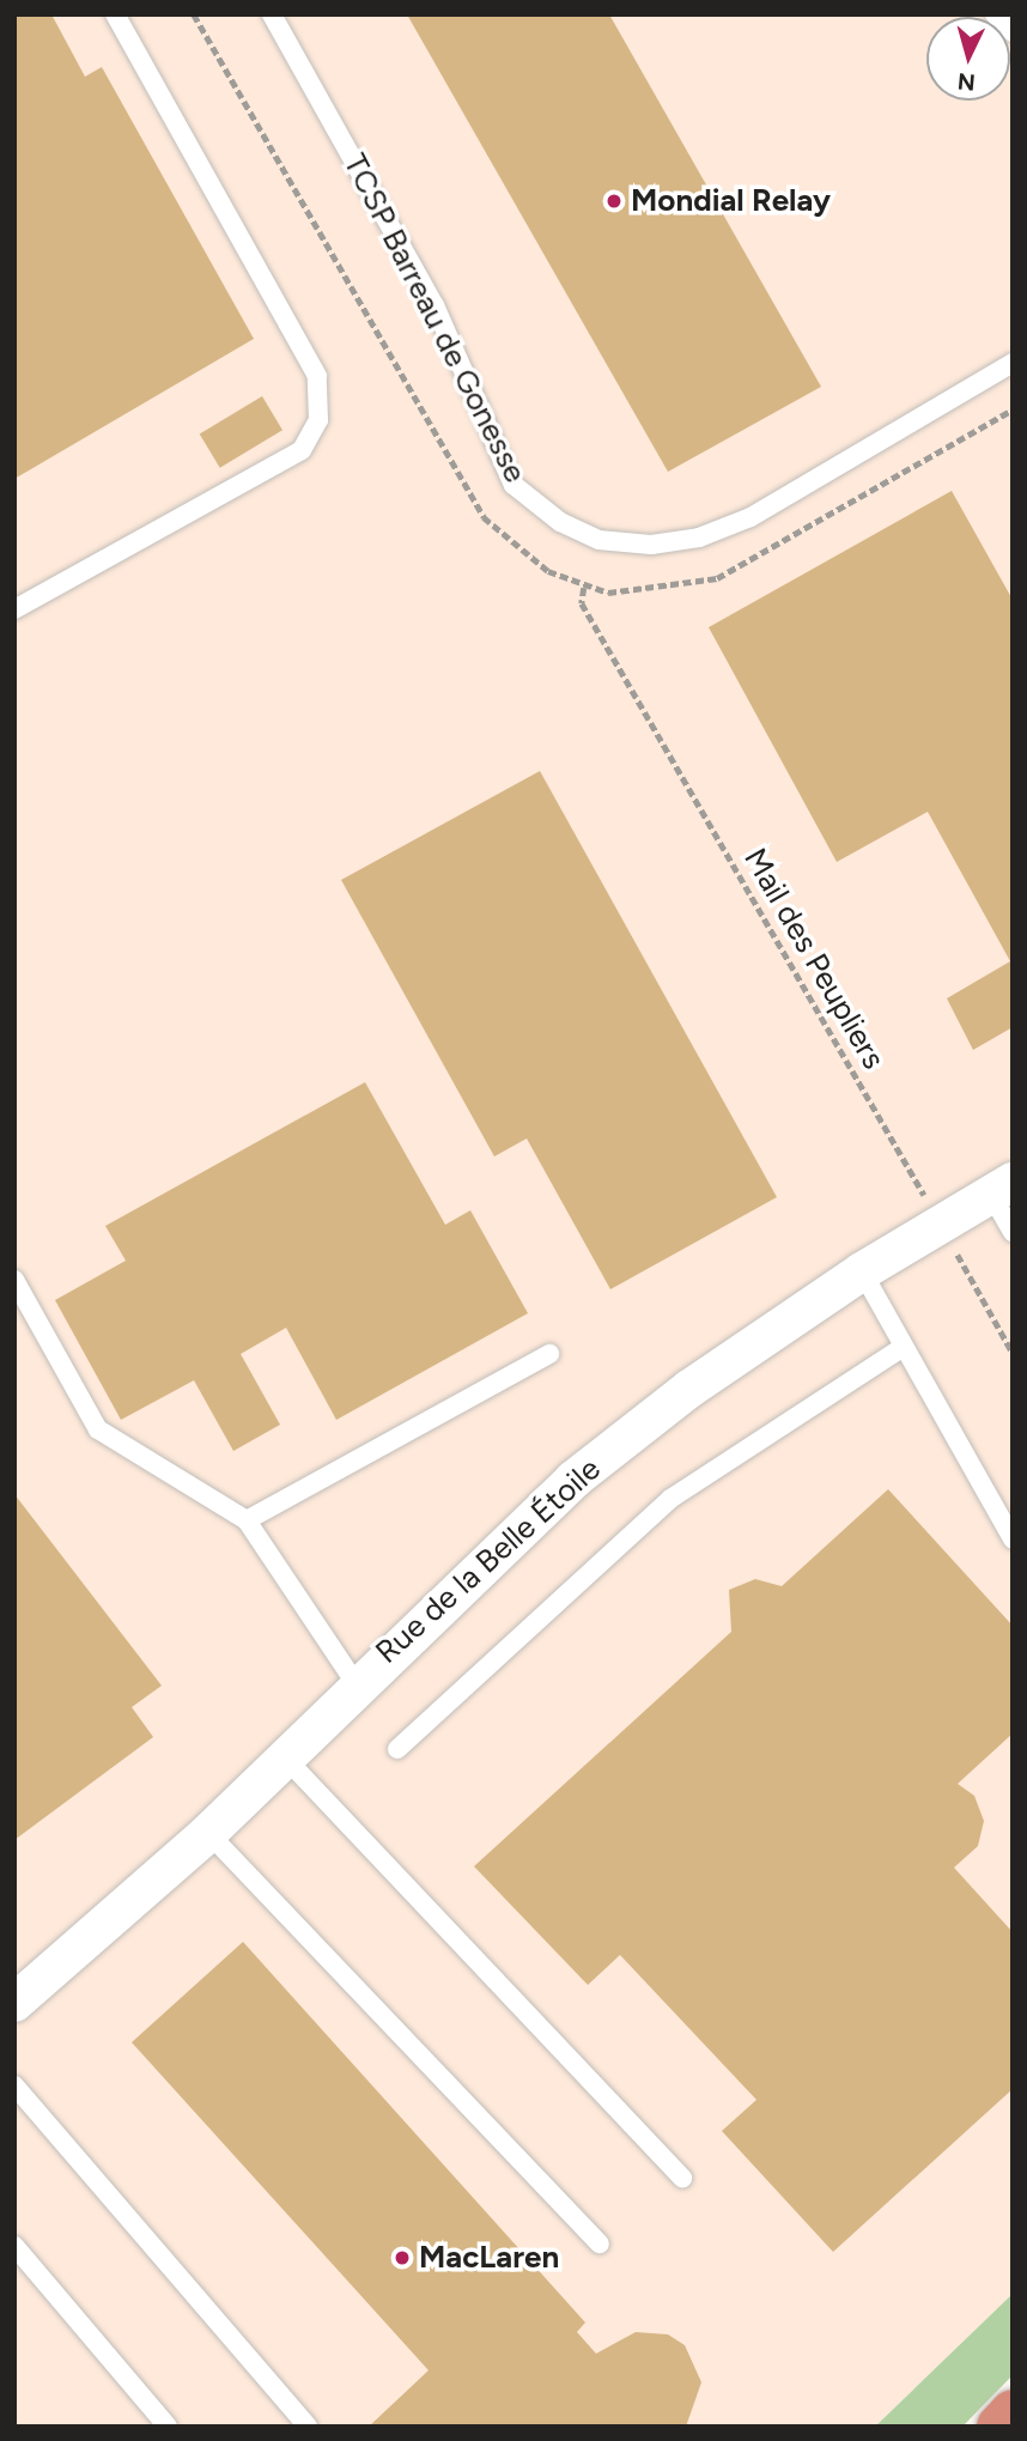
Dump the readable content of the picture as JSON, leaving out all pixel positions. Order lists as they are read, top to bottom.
{
  "streets": {
    "street": ["Rue de la Belle Étoile"],
    "lane": ["TCSP Barreau de Gonesse"],
    "path": ["Mail des Peupliers"]
  },
  "crossings": [
    ["Mail des Peupliers", "Rue de la Belle Étoile"]
  ],
  "places": ["Mondial Relay", "MacLaren"],
  "north": "bottom"
}
